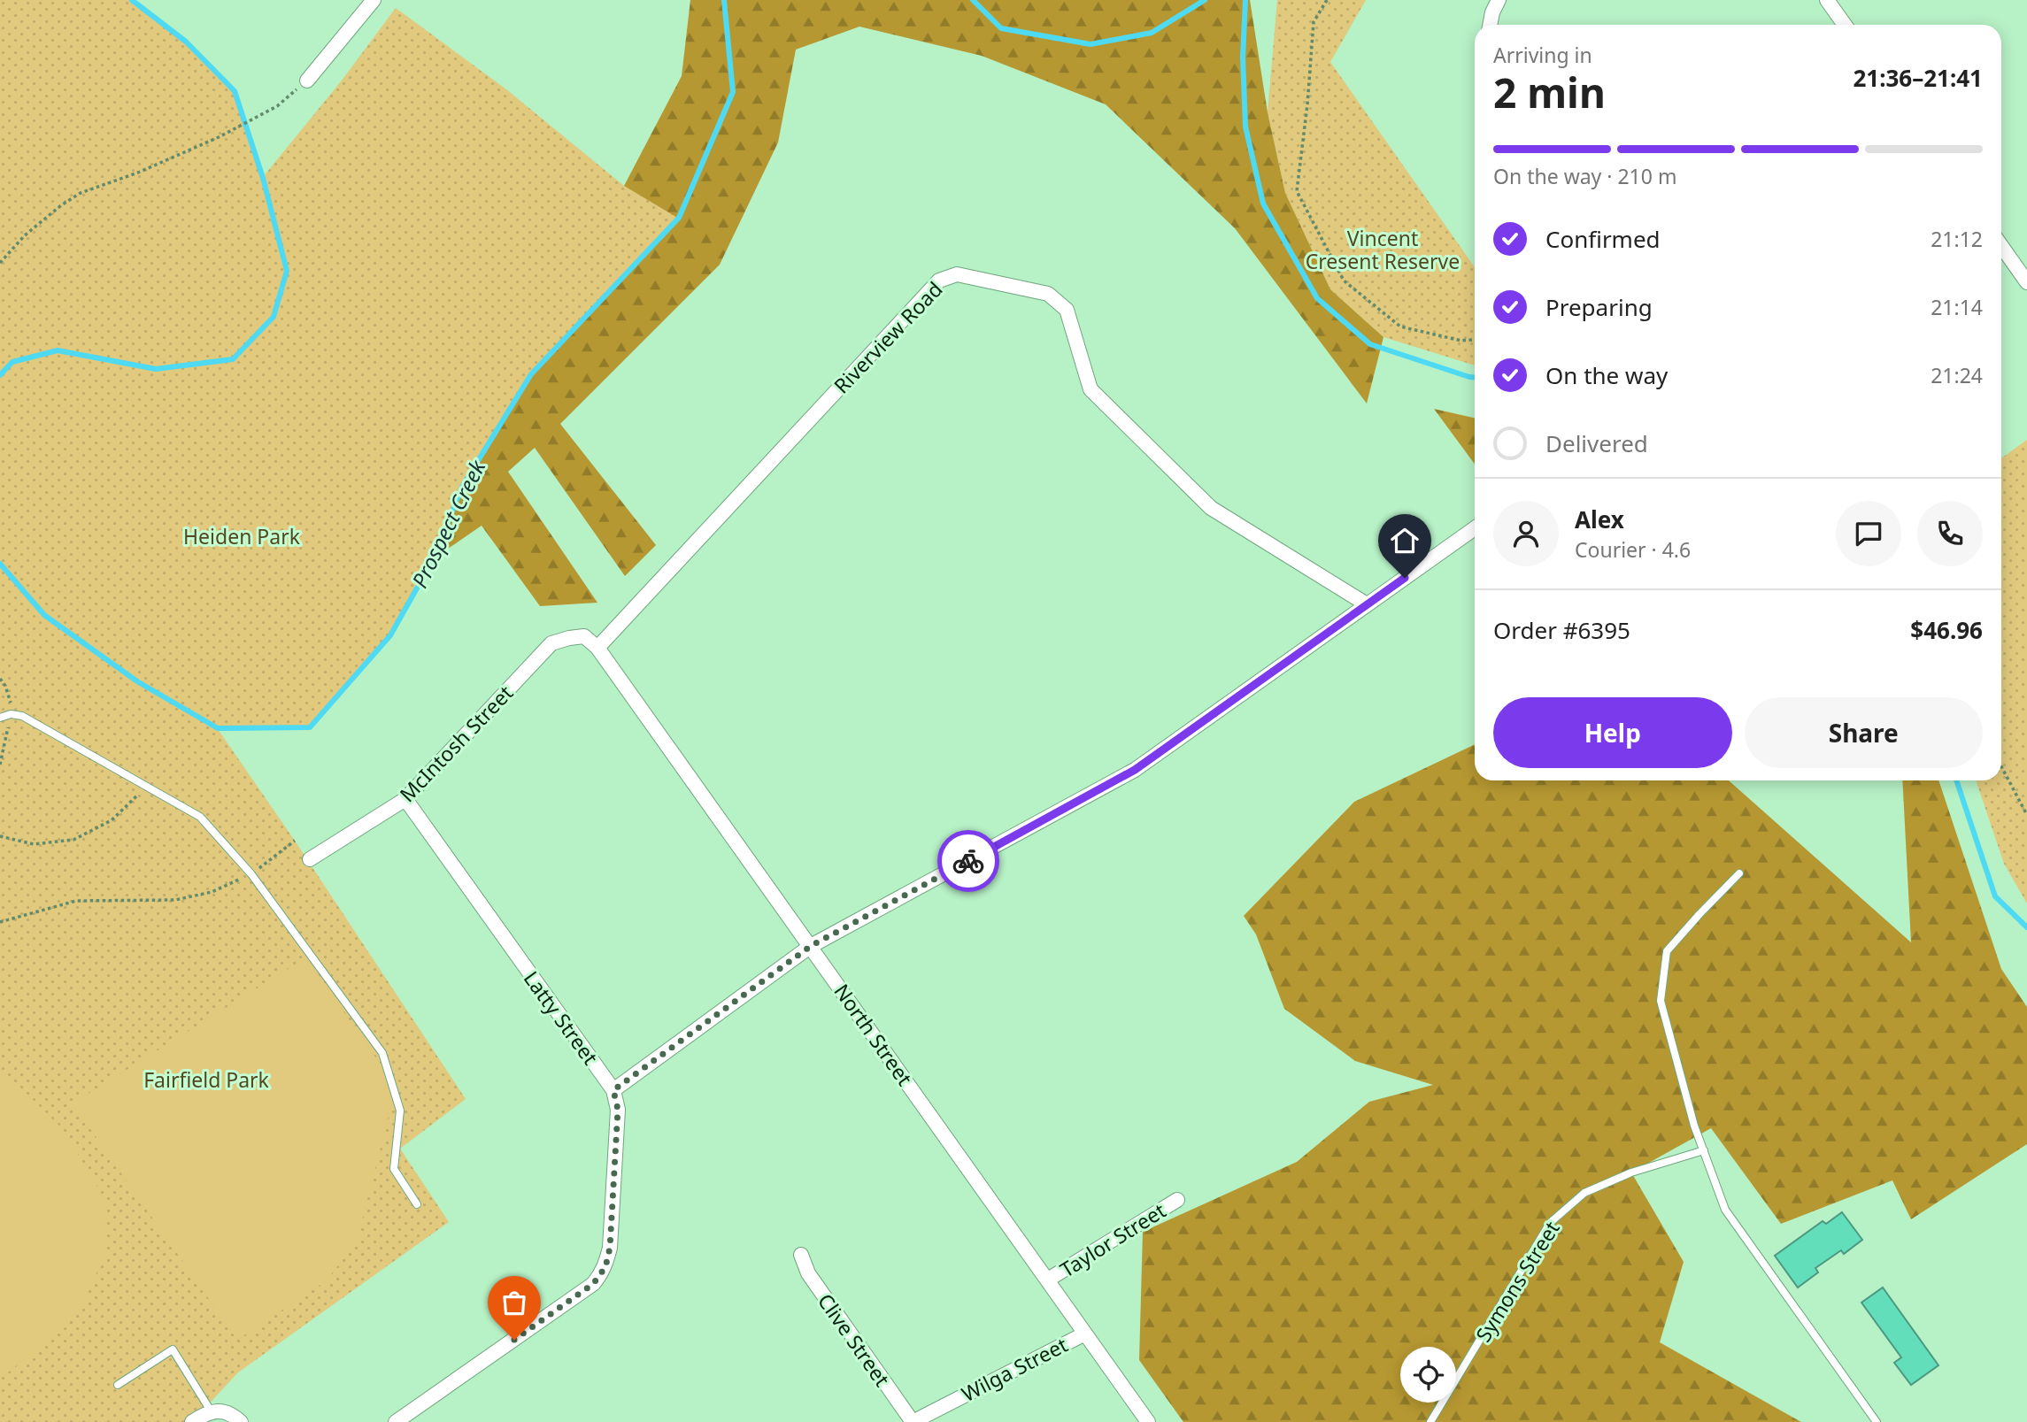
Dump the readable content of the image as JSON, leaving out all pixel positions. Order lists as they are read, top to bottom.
{
  "streets": {
    "street": [
      "Riverview Road",
      "McIntosh Street",
      "Latty Street",
      "North Street",
      "Taylor Street",
      "Clive Street",
      "Wilga Street"
    ],
    "lane": ["Symons Street"]
  },
  "crossings": [
    ["Riverview Road", "McIntosh Street"],
    ["Riverview Road", "North Street"],
    ["McIntosh Street", "Latty Street"],
    ["McIntosh Street", "North Street"],
    ["North Street", "Taylor Street"],
    ["North Street", "Wilga Street"],
    ["Clive Street", "Wilga Street"]
  ],
  "water": ["Prospect Creek"],
  "parks": ["Vincent Cresent Reserve", "Heiden Park", "Fairfield Park"],
  "page": {
    "heading": ["2 min", "Arriving in", "21:36–21:41"],
    "panel": [
      "Alex",
      "Courier · 4.6",
      "Order #6395",
      "$46.96"
    ],
    "bar": "On the way · 210 m",
    "list": [
      ["Confirmed", "21:12"],
      ["Preparing", "21:14"],
      ["On the way", "21:24"],
      "Delivered"
    ],
    "buttons": ["Help", "Share"]
  }
}
